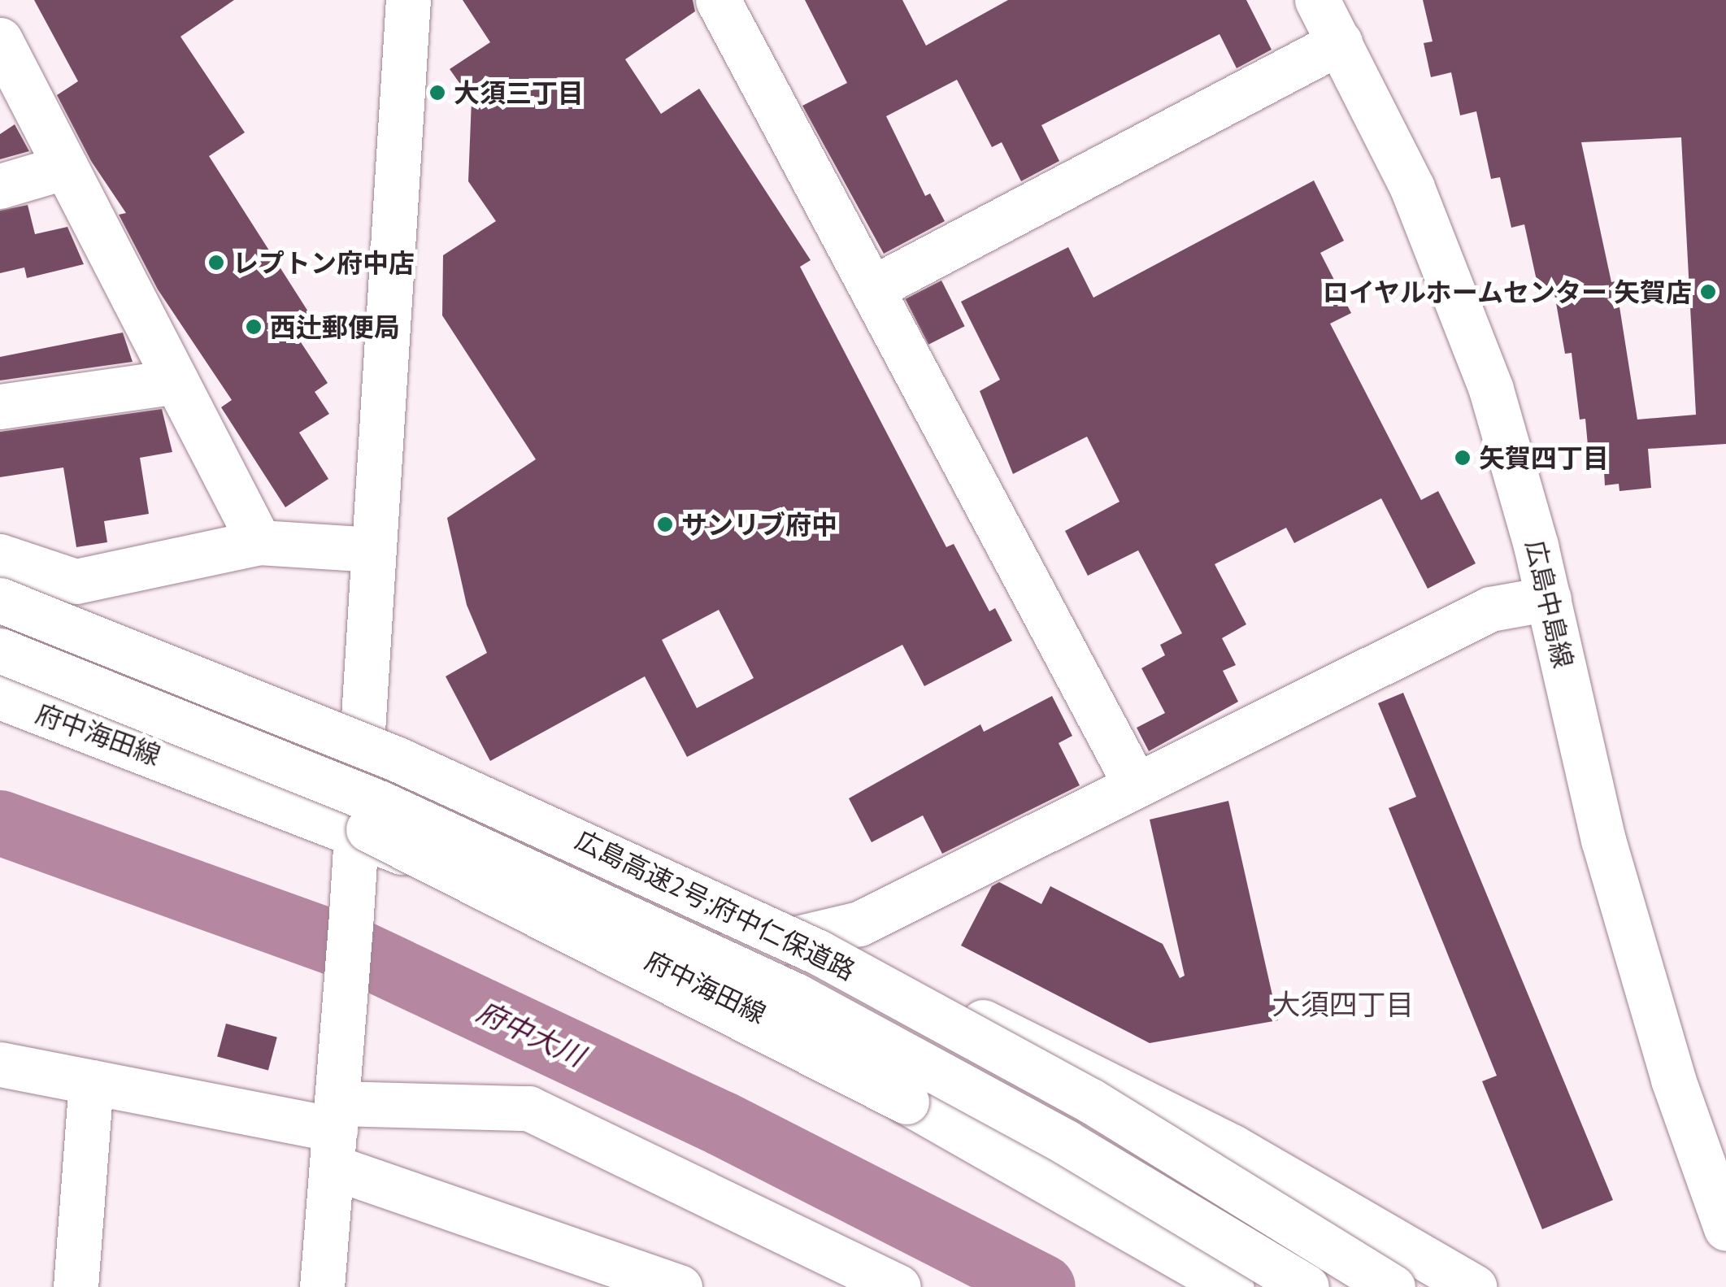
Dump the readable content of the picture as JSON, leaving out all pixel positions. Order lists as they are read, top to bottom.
{
  "streets": {
    "main road": ["広島中島線", "府中海田線", "広島高速2号;府中仁保道路"]
  },
  "districts": ["大須四丁目"],
  "water": ["府中大川"],
  "places": [
    "大須三丁目",
    "レプトン府中店",
    "ロイヤルホームセンター 矢賀店",
    "西辻郵便局",
    "矢賀四丁目",
    "サンリブ府中"
  ]
}
